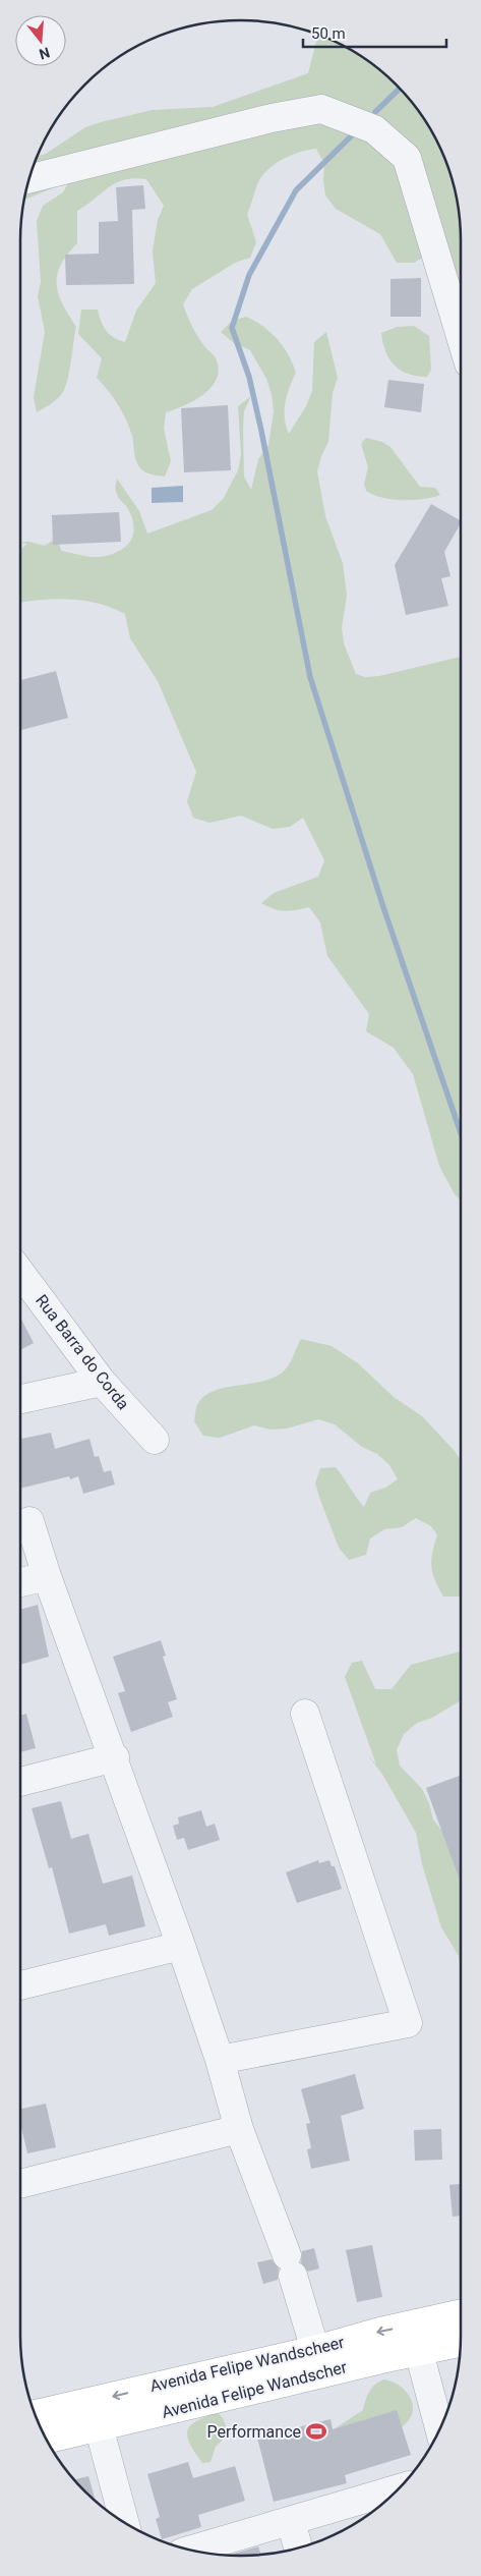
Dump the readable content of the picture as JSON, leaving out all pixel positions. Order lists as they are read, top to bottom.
{
  "streets": {
    "main road": ["Avenida Felipe Wandscheer", "Avenida Felipe Wandscher"],
    "street": ["Rua Barra do Corda"]
  },
  "one_way": ["Avenida Felipe Wandscheer"],
  "places": {
    "sports": ["Performance"]
  },
  "scale_bar": "50 m",
  "north": "bottom"
}
